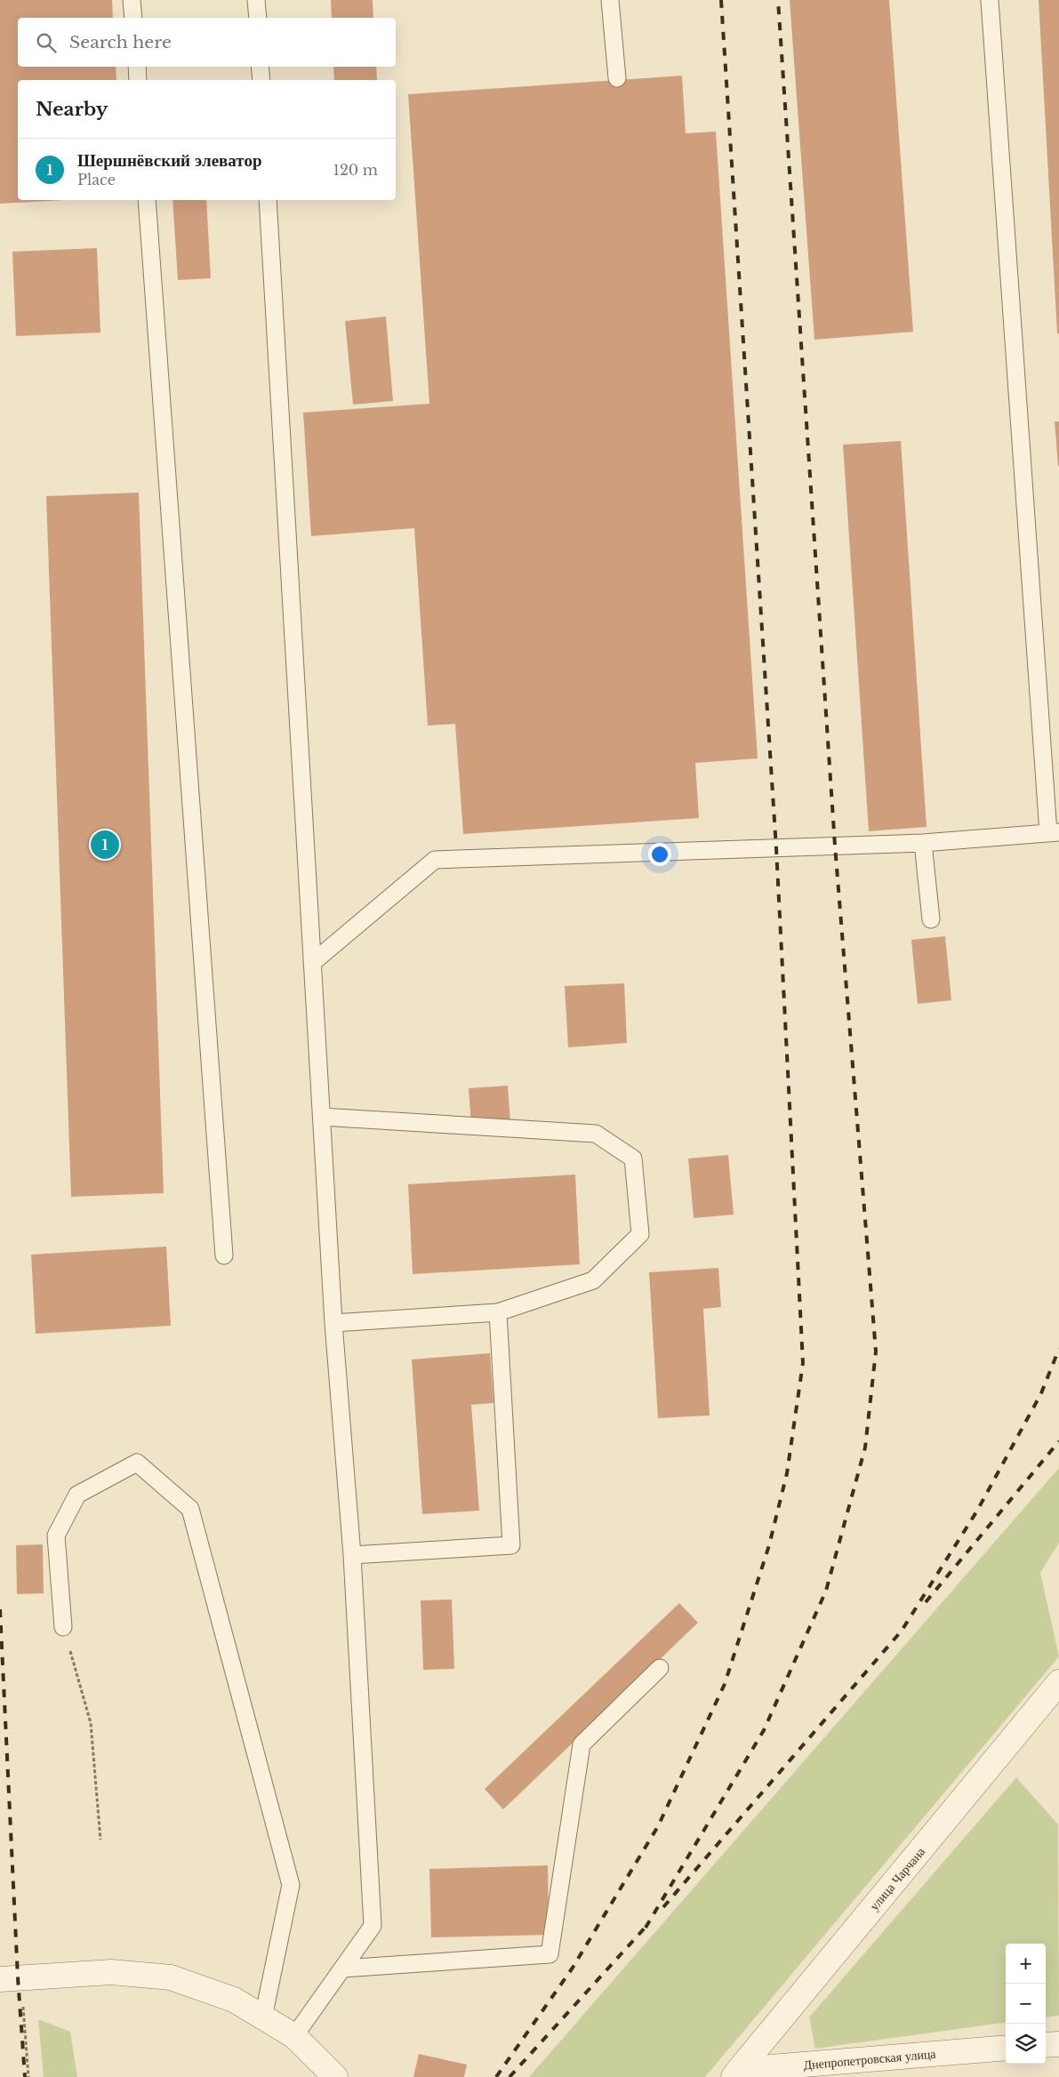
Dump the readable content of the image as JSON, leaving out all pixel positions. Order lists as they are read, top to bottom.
{
  "streets": {
    "street": ["улица Чарчана", "Днепропетровская улица"]
  },
  "crossings": [
    ["улица Чарчана", "Днепропетровская улица"]
  ],
  "page": {
    "search": "Search here",
    "heading": "Nearby",
    "list": [
      {
        "mark": "1",
        "name": "Шершнёвский элеватор",
        "note": "Place",
        "value": "120 m"
      }
    ],
    "pins": "1",
    "map_buttons": ["+", "−"]
  }
}
